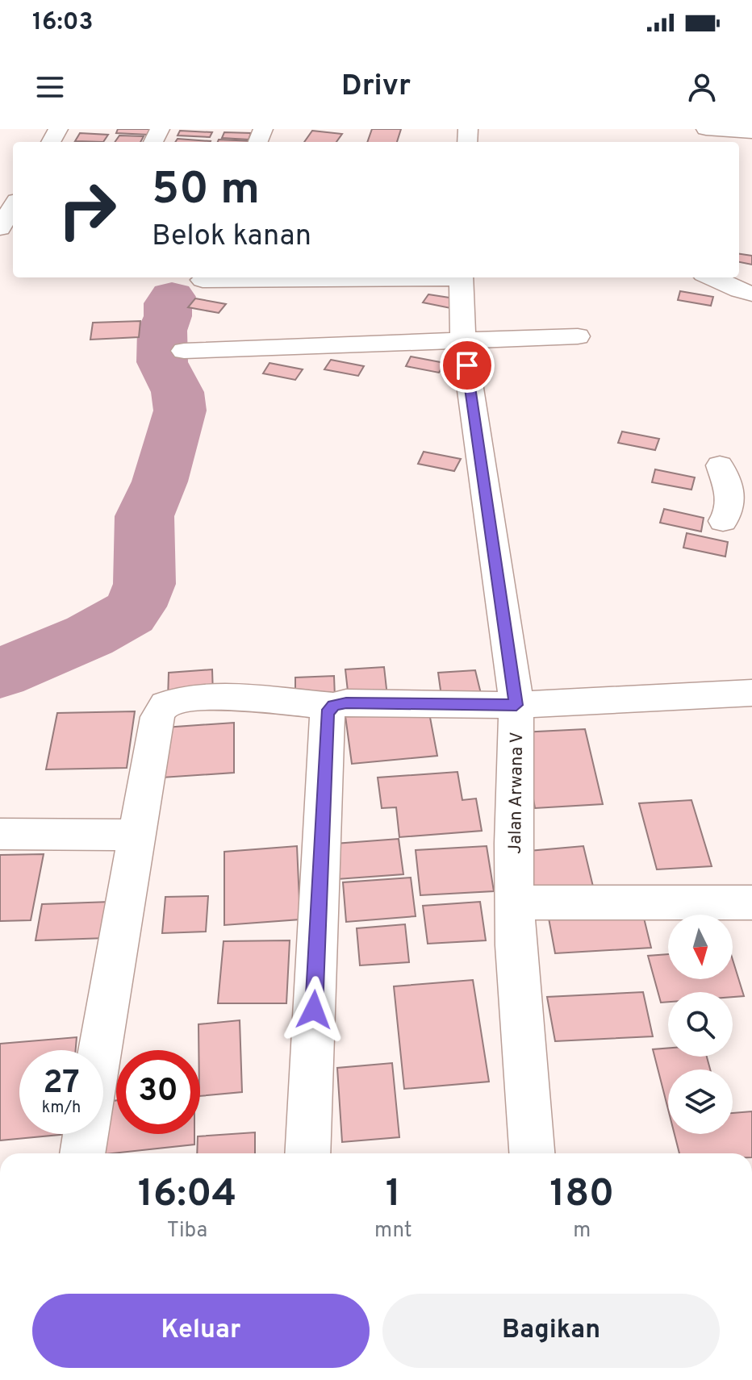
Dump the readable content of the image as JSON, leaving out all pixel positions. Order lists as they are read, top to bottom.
{
  "streets": {
    "street": ["Jalan Arwana V"]
  },
  "north": "bottom",
  "page": {
    "status": "16:03",
    "header": "Drivr",
    "turn": ["50 m", "Belok kanan"],
    "speed": "27 km/h",
    "limit": "30",
    "eta": [
      "16:04",
      "Tiba",
      "1",
      "mnt",
      "180",
      "m"
    ],
    "buttons": ["Keluar", "Bagikan"]
  }
}
